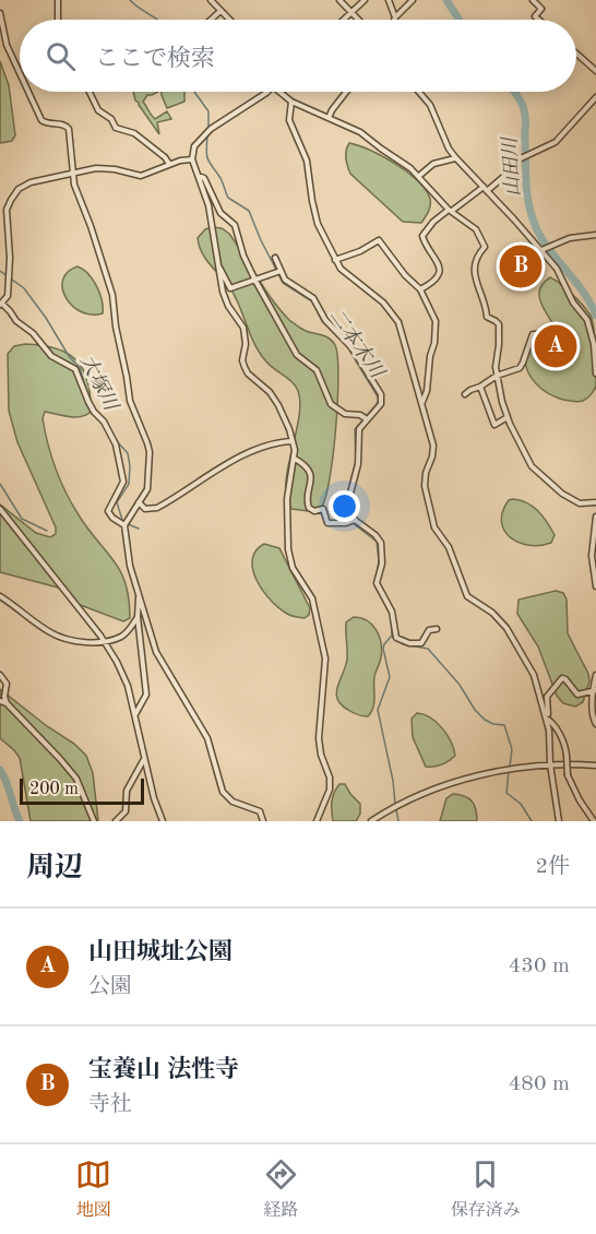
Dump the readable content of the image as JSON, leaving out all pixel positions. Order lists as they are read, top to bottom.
{
  "water": ["山田川", "二本木川", "大塚川"],
  "scale_bar": "200 m",
  "page": {
    "search": "ここで検索",
    "pins": ["B", "A"],
    "scale": "200 m",
    "heading": ["周辺", "2件"],
    "list": [
      {
        "mark": "A",
        "name": "山田城址公園",
        "note": "公園",
        "value": "430 m"
      },
      {
        "mark": "B",
        "name": "宝養山 法性寺",
        "note": "寺社",
        "value": "480 m"
      }
    ],
    "nav": ["地図", "経路", "保存済み"]
  }
}
